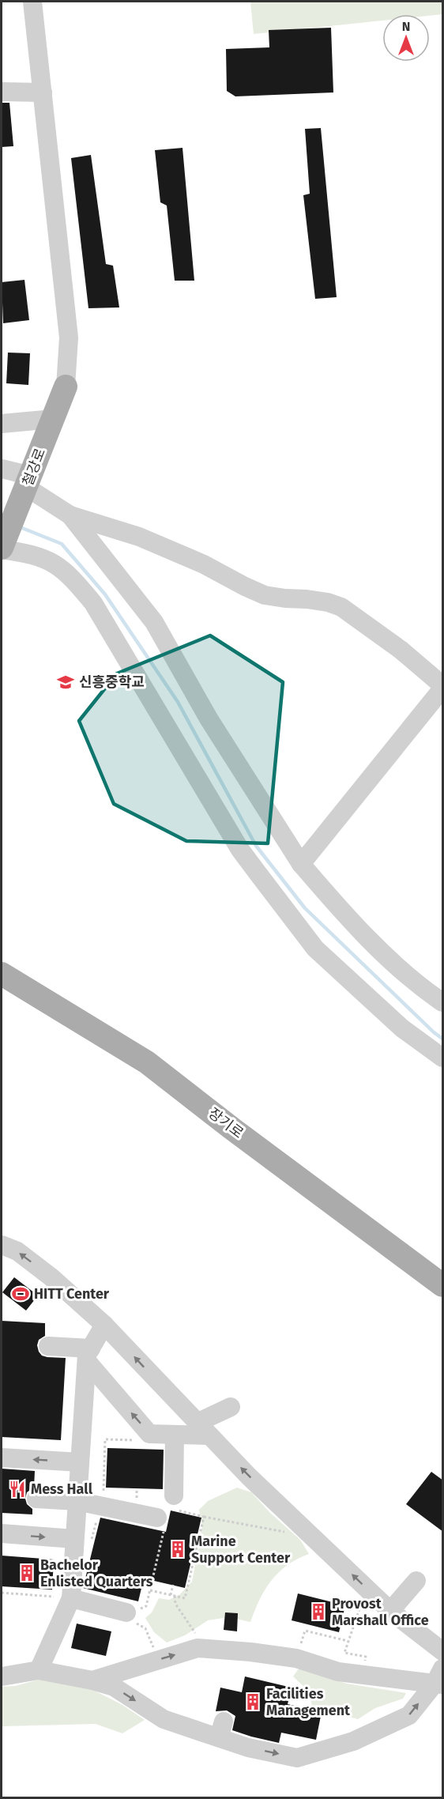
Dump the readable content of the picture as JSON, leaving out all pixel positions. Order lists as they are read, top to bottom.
{
  "streets": {
    "main road": ["철강로", "장기로"]
  },
  "places": {
    "school or university": ["신흥중학교"],
    "sports": ["HITT Center"],
    "restaurant": ["Mess Hall"],
    "building": [
      "Marine Support Center",
      "Bachelor Enlisted Quarters",
      "Provost Marshall Office",
      "Facilities Management"
    ]
  },
  "north": "top"
}
